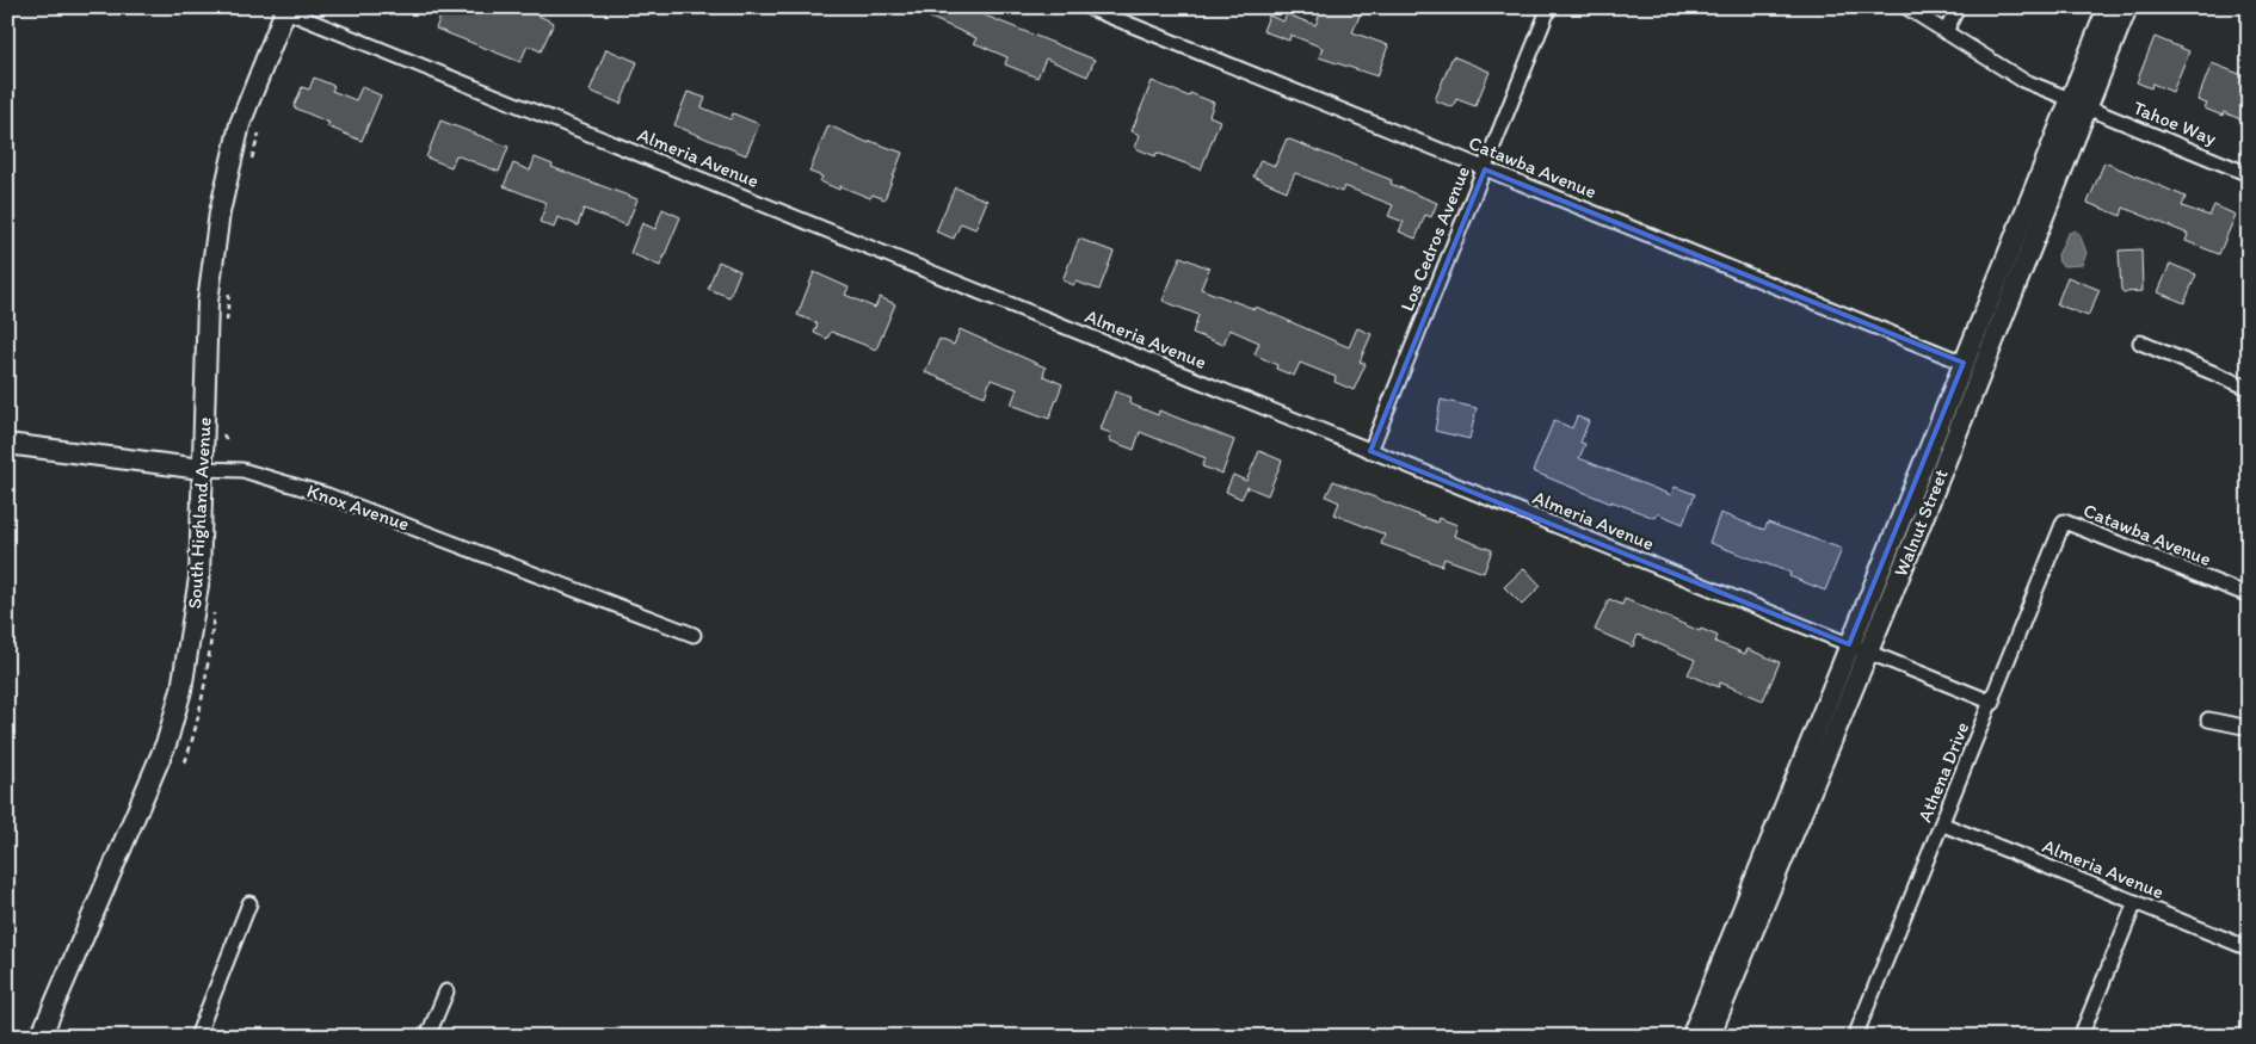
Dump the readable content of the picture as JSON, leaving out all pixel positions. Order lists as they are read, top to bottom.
{
  "streets": {
    "street": [
      "Tahoe Way",
      "Almeria Avenue",
      "Catawba Avenue",
      "Los Cedros Avenue",
      "Knox Avenue",
      "South Highland Avenue",
      "Walnut Street",
      "Athena Drive"
    ]
  },
  "crossings": [
    ["Tahoe Way", "Walnut Street"],
    ["Almeria Avenue", "Los Cedros Avenue"],
    ["Almeria Avenue", "South Highland Avenue"],
    ["Almeria Avenue", "Walnut Street"],
    ["Almeria Avenue", "Athena Drive"],
    ["Catawba Avenue", "Los Cedros Avenue"],
    ["Catawba Avenue", "Walnut Street"],
    ["Catawba Avenue", "Athena Drive"],
    ["Knox Avenue", "South Highland Avenue"]
  ]
}
